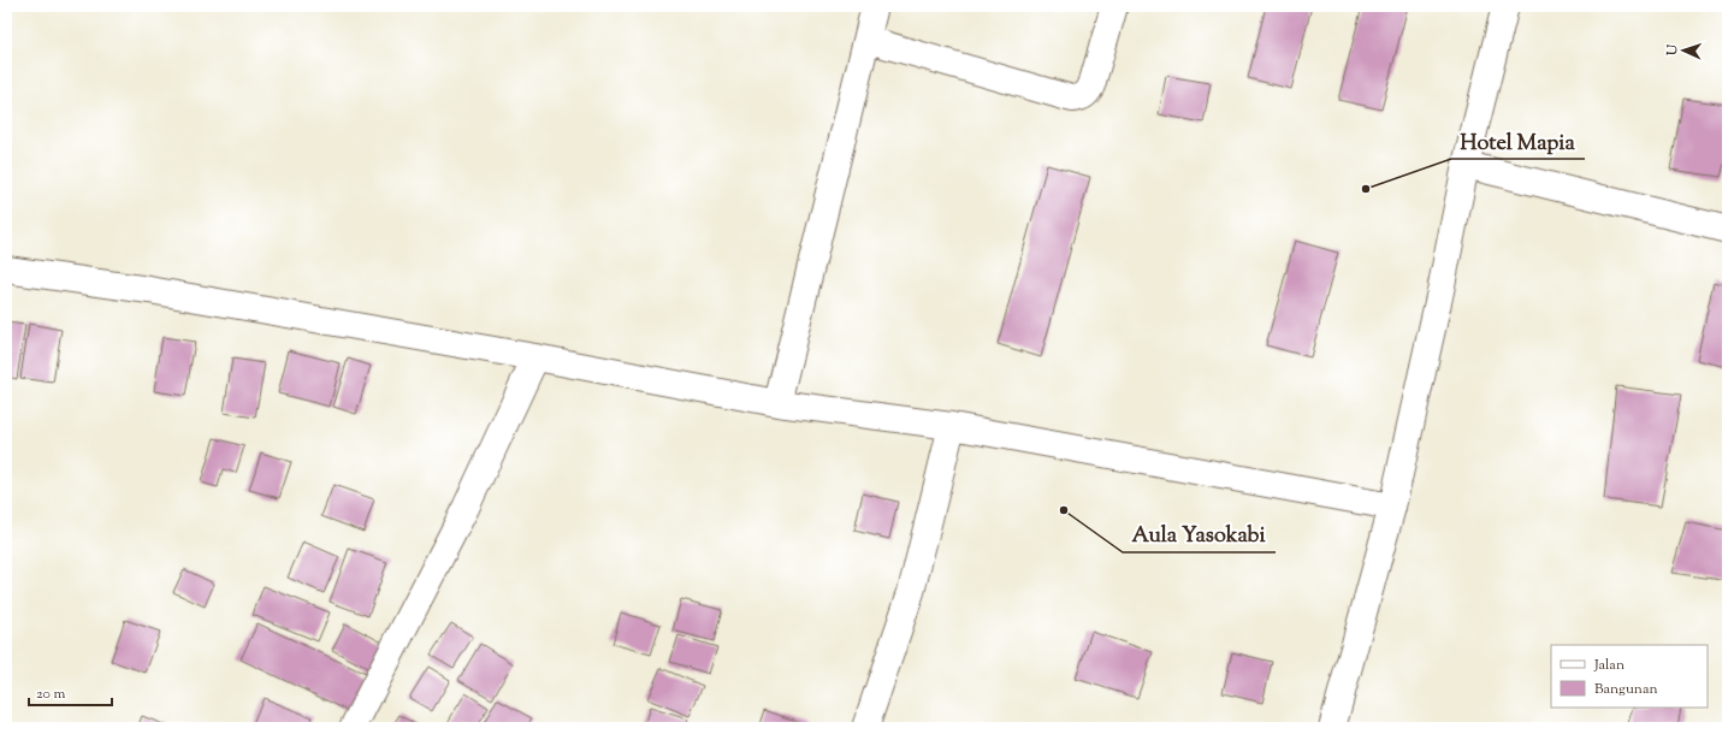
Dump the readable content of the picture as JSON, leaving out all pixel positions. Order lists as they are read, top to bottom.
{
  "places": ["Hotel Mapia", "Aula Yasokabi"],
  "legend": ["Jalan", "Bangunan"],
  "scale_bar": "20 m",
  "north": "left"
}
